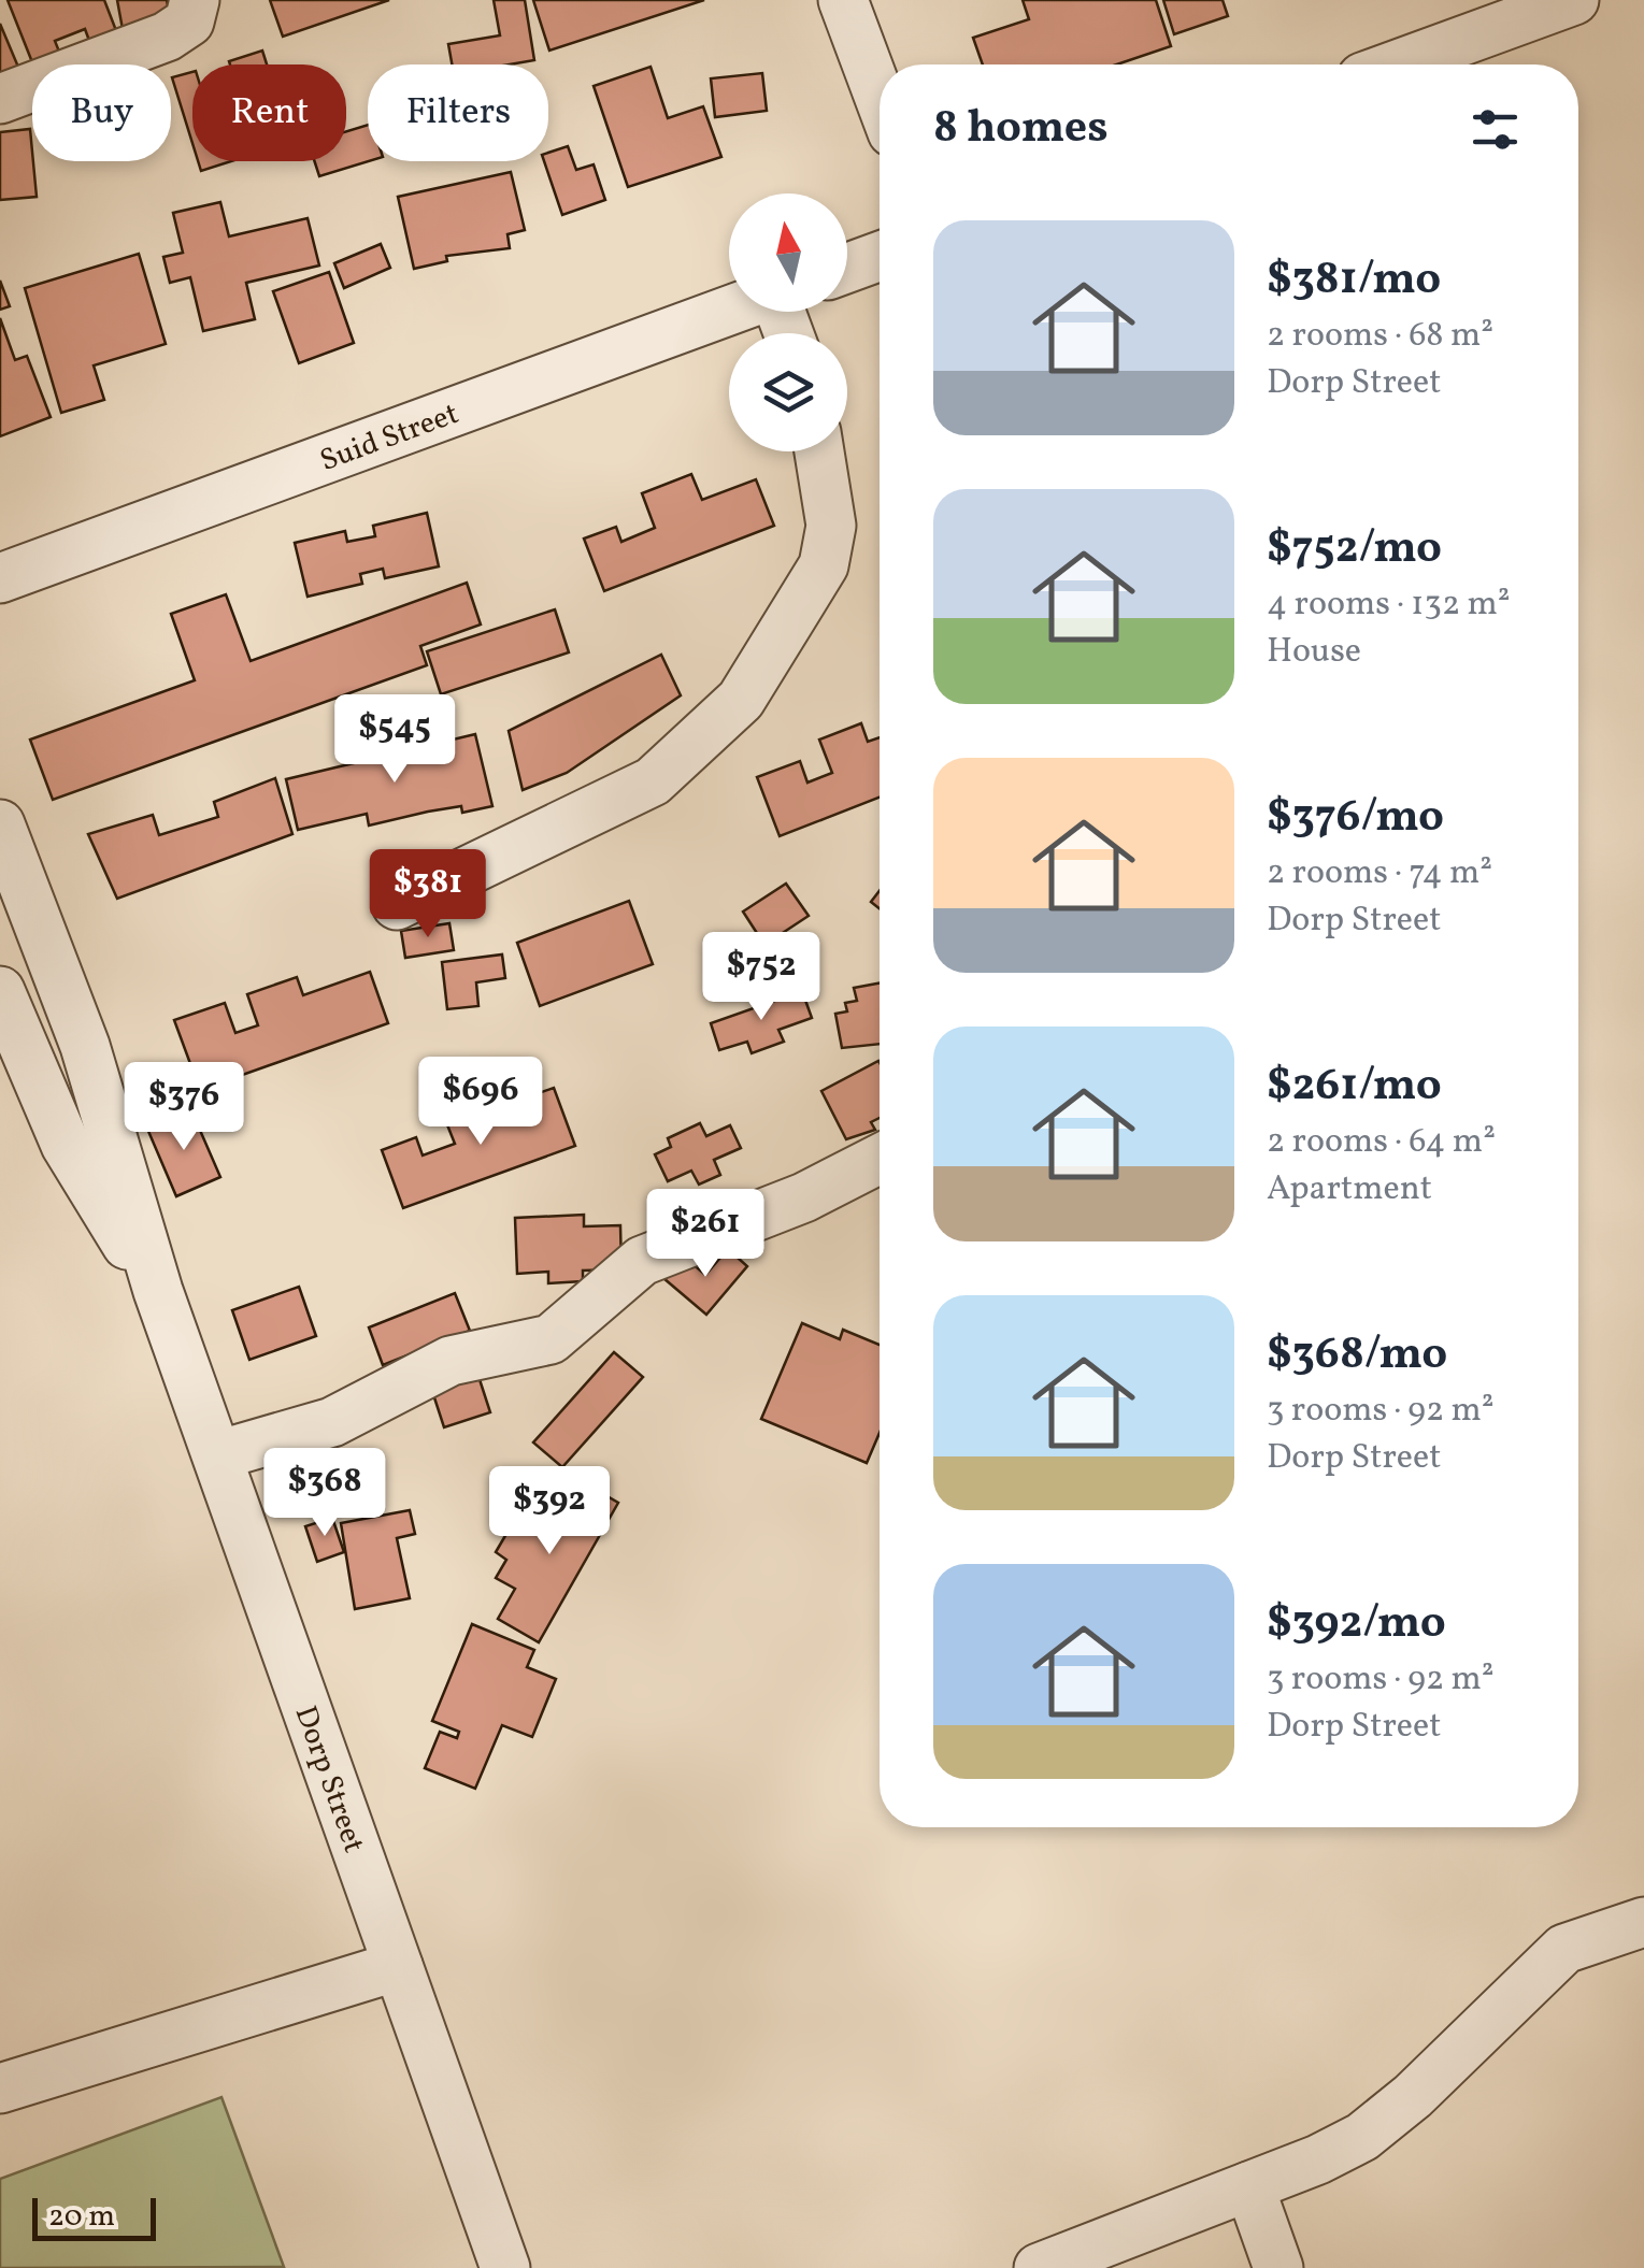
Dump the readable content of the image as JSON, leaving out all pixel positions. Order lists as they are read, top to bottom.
{
  "streets": {
    "street": ["Suid Street", "Dorp Street"]
  },
  "scale_bar": "20 m",
  "north": "top",
  "page": {
    "chip": ["Buy", "Rent", "Filters"],
    "heading": "8 homes",
    "list": [
      {
        "name": "$381/mo",
        "note": "2 rooms · 68 m² · Dorp Street"
      },
      {
        "name": "$752/mo",
        "note": "4 rooms · 132 m² · House"
      },
      {
        "name": "$376/mo",
        "note": "2 rooms · 74 m² · Dorp Street"
      },
      {
        "name": "$261/mo",
        "note": "2 rooms · 64 m² · Apartment"
      },
      {
        "name": "$368/mo",
        "note": "3 rooms · 92 m² · Dorp Street"
      },
      {
        "name": "$392/mo",
        "note": "3 rooms · 92 m² · Dorp Street"
      }
    ],
    "price": [
      "$545",
      "$381",
      "$752",
      "$696",
      "$376",
      "$261",
      "$368",
      "$392"
    ],
    "scale": "20 m"
  }
}
